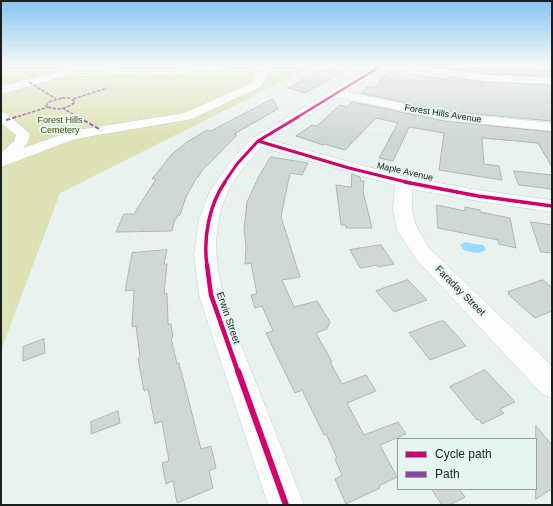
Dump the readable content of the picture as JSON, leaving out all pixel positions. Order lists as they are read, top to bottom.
{
  "streets": {
    "street": [
      "Forest Hills Avenue",
      "Maple Avenue",
      "Faraday Street",
      "Erwin Street"
    ]
  },
  "crossings": [
    ["Forest Hills Avenue", "Erwin Street"],
    ["Maple Avenue", "Faraday Street"],
    ["Maple Avenue", "Erwin Street"]
  ],
  "parks": ["Forest Hills Cemetery"],
  "legend": ["Cycle path", "Path"]
}
